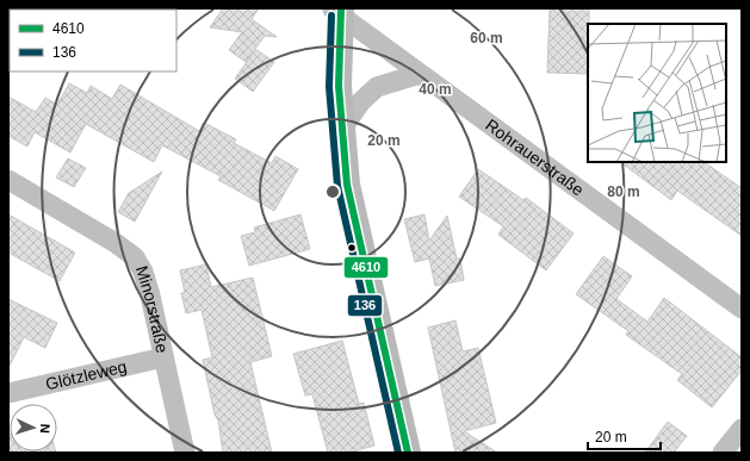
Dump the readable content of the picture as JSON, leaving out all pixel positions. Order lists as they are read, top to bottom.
{
  "streets": {
    "street": ["Rohrauerstraße", "Minorstraße", "Glötzleweg"]
  },
  "crossings": [
    ["Minorstraße", "Glötzleweg"]
  ],
  "lines": ["transit line 4610", "transit line 136"],
  "legend": ["4610", "136"],
  "scale_bar": "20 m",
  "north": "right",
  "rings": [
    "60 m",
    "40 m",
    "20 m",
    "80 m"
  ]
}
